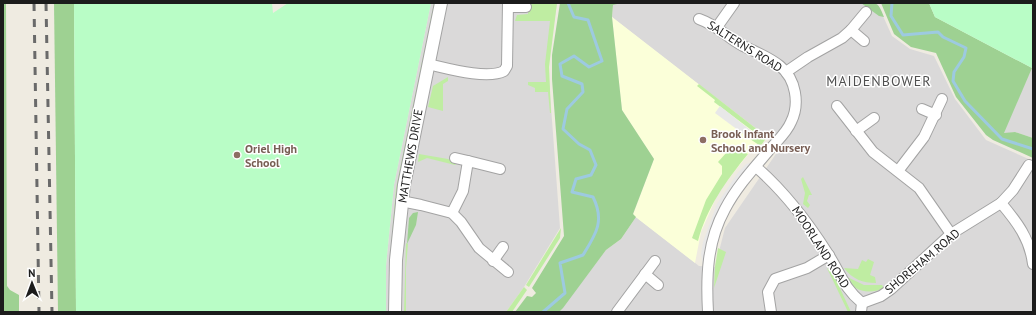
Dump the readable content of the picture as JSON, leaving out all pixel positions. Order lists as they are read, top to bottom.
{
  "streets": {
    "street": [
      "SALTERNS ROAD",
      "MATTHEWS DRIVE",
      "MOORLAND ROAD",
      "SHOREHAM ROAD"
    ]
  },
  "crossings": [
    ["SALTERNS ROAD", "MOORLAND ROAD"],
    ["MOORLAND ROAD", "SHOREHAM ROAD"]
  ],
  "districts": ["MAIDENBOWER"],
  "places": ["Brook Infant School and Nursery", "Oriel High School"],
  "north": "top"
}
